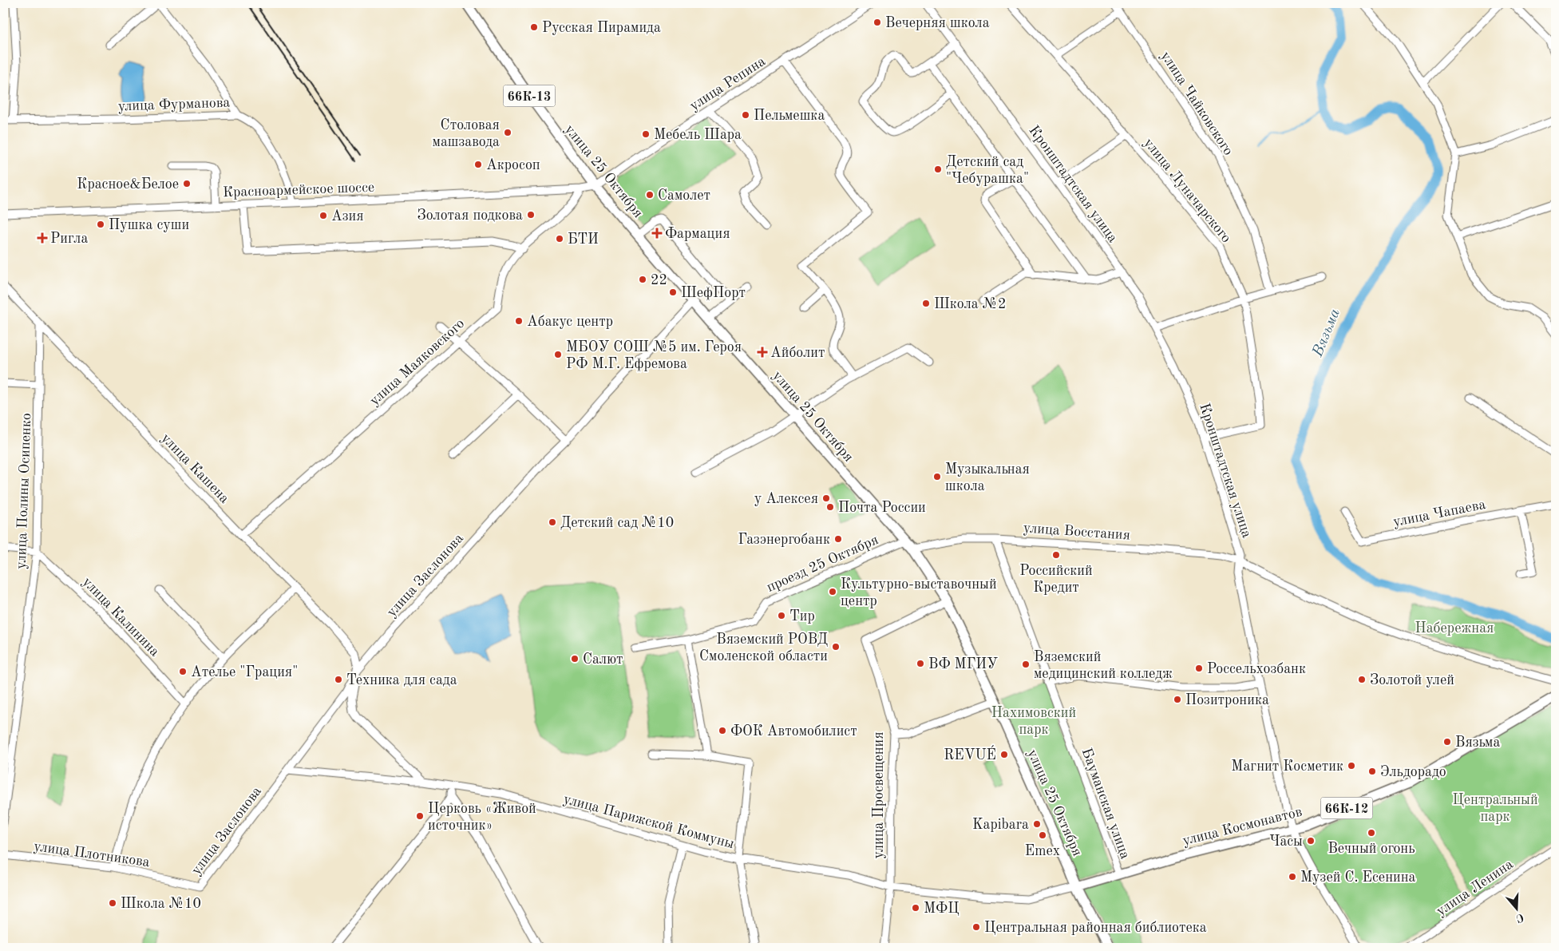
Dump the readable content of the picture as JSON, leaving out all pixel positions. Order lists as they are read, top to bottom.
{
  "streets": {
    "main road": [
      "66К-13",
      "улица 25 Октября",
      "66К-12",
      "улица Космонавтов"
    ],
    "street": [
      "улица Репина",
      "улица Чайковского",
      "улица Фурманова",
      "Кронштадтская улица",
      "Красноармейское шоссе",
      "улица Луначарского",
      "улица Маяковского",
      "улица Кашена",
      "улица Полины Осипенко",
      "улица Чапаева",
      "улица Восстания",
      "проезд 25 Октября",
      "улица Заслонова",
      "улица Калинина",
      "улица Просвещения",
      "Бауманская улица",
      "улица Парижской Коммуны",
      "улица Плотникова",
      "улица Ленина"
    ]
  },
  "crossings": [
    ["улица Репина", "улица 25 Октября"],
    ["улица Репина", "Красноармейское шоссе"],
    ["улица Фурманова", "Красноармейское шоссе"],
    ["улица 25 Октября", "Красноармейское шоссе"],
    ["улица 25 Октября", "улица Восстания"],
    ["улица 25 Октября", "проезд 25 Октября"],
    ["улица 25 Октября", "улица Заслонова"],
    ["улица 25 Октября", "улица Просвещения"],
    ["улица 25 Октября", "улица Парижской Коммуны"],
    ["улица 25 Октября", "улица Космонавтов"],
    ["Кронштадтская улица", "улица Луначарского"],
    ["Кронштадтская улица", "улица Восстания"],
    ["Кронштадтская улица", "улица Космонавтов"],
    ["Красноармейское шоссе", "улица Маяковского"],
    ["улица Маяковского", "улица Кашена"],
    ["улица Кашена", "улица Полины Осипенко"],
    ["улица Кашена", "улица Заслонова"],
    ["улица Полины Осипенко", "улица Калинина"],
    ["улица Восстания", "Бауманская улица"],
    ["улица Заслонова", "улица Парижской Коммуны"],
    ["улица Заслонова", "улица Плотникова"],
    ["улица Просвещения", "улица Парижской Коммуны"],
    ["Бауманская улица", "улица Космонавтов"],
    ["улица Парижской Коммуны", "улица Космонавтов"]
  ],
  "water": ["Вязьма"],
  "parks": ["Набережная", "Нахимовский парк", "Центральный парк"],
  "places": {
    "other": [
      "Вечерняя школа",
      "Русская Пирамида",
      "Пельмешка",
      "Столовая машзавода",
      "Мебель Шара",
      "Акросоп",
      "Детский сад \"Чебурашка\"",
      "Красное&Белое",
      "Самолет",
      "Золотая подкова",
      "Азия",
      "Пушка суши",
      "БТИ",
      "22",
      "ШефПорт",
      "Школа №2",
      "Абакус центр",
      "МБОУ СОШ №5 им. Героя РФ М.Г. Ефремова",
      "Музыкальная школа",
      "у Алексея",
      "Почта России",
      "Детский сад №10",
      "Газэнергобанк",
      "Российский Кредит",
      "Культурно-выставочный центр",
      "Тир",
      "Вяземский РОВД Смоленской области",
      "Салют",
      "ВФ МГИУ",
      "Вяземский медицинский колледж",
      "Россельхозбанк",
      "Ателье \"Грация\"",
      "Техника для сада",
      "Золотой улей",
      "Позитроника",
      "ФОК Автомобилист",
      "Вязьма",
      "REVUÉ",
      "Магнит Косметик",
      "Эльдорадо",
      "Церковь «Живой источник»",
      "Kapibara",
      "Вечный огонь",
      "Emex",
      "Часы",
      "Музей С. Есенина",
      "Школа №10",
      "МФЦ",
      "Центральная районная библиотека"
    ],
    "health": ["Фармация", "Ригла", "Айболит"]
  },
  "north": "bottom"
}
